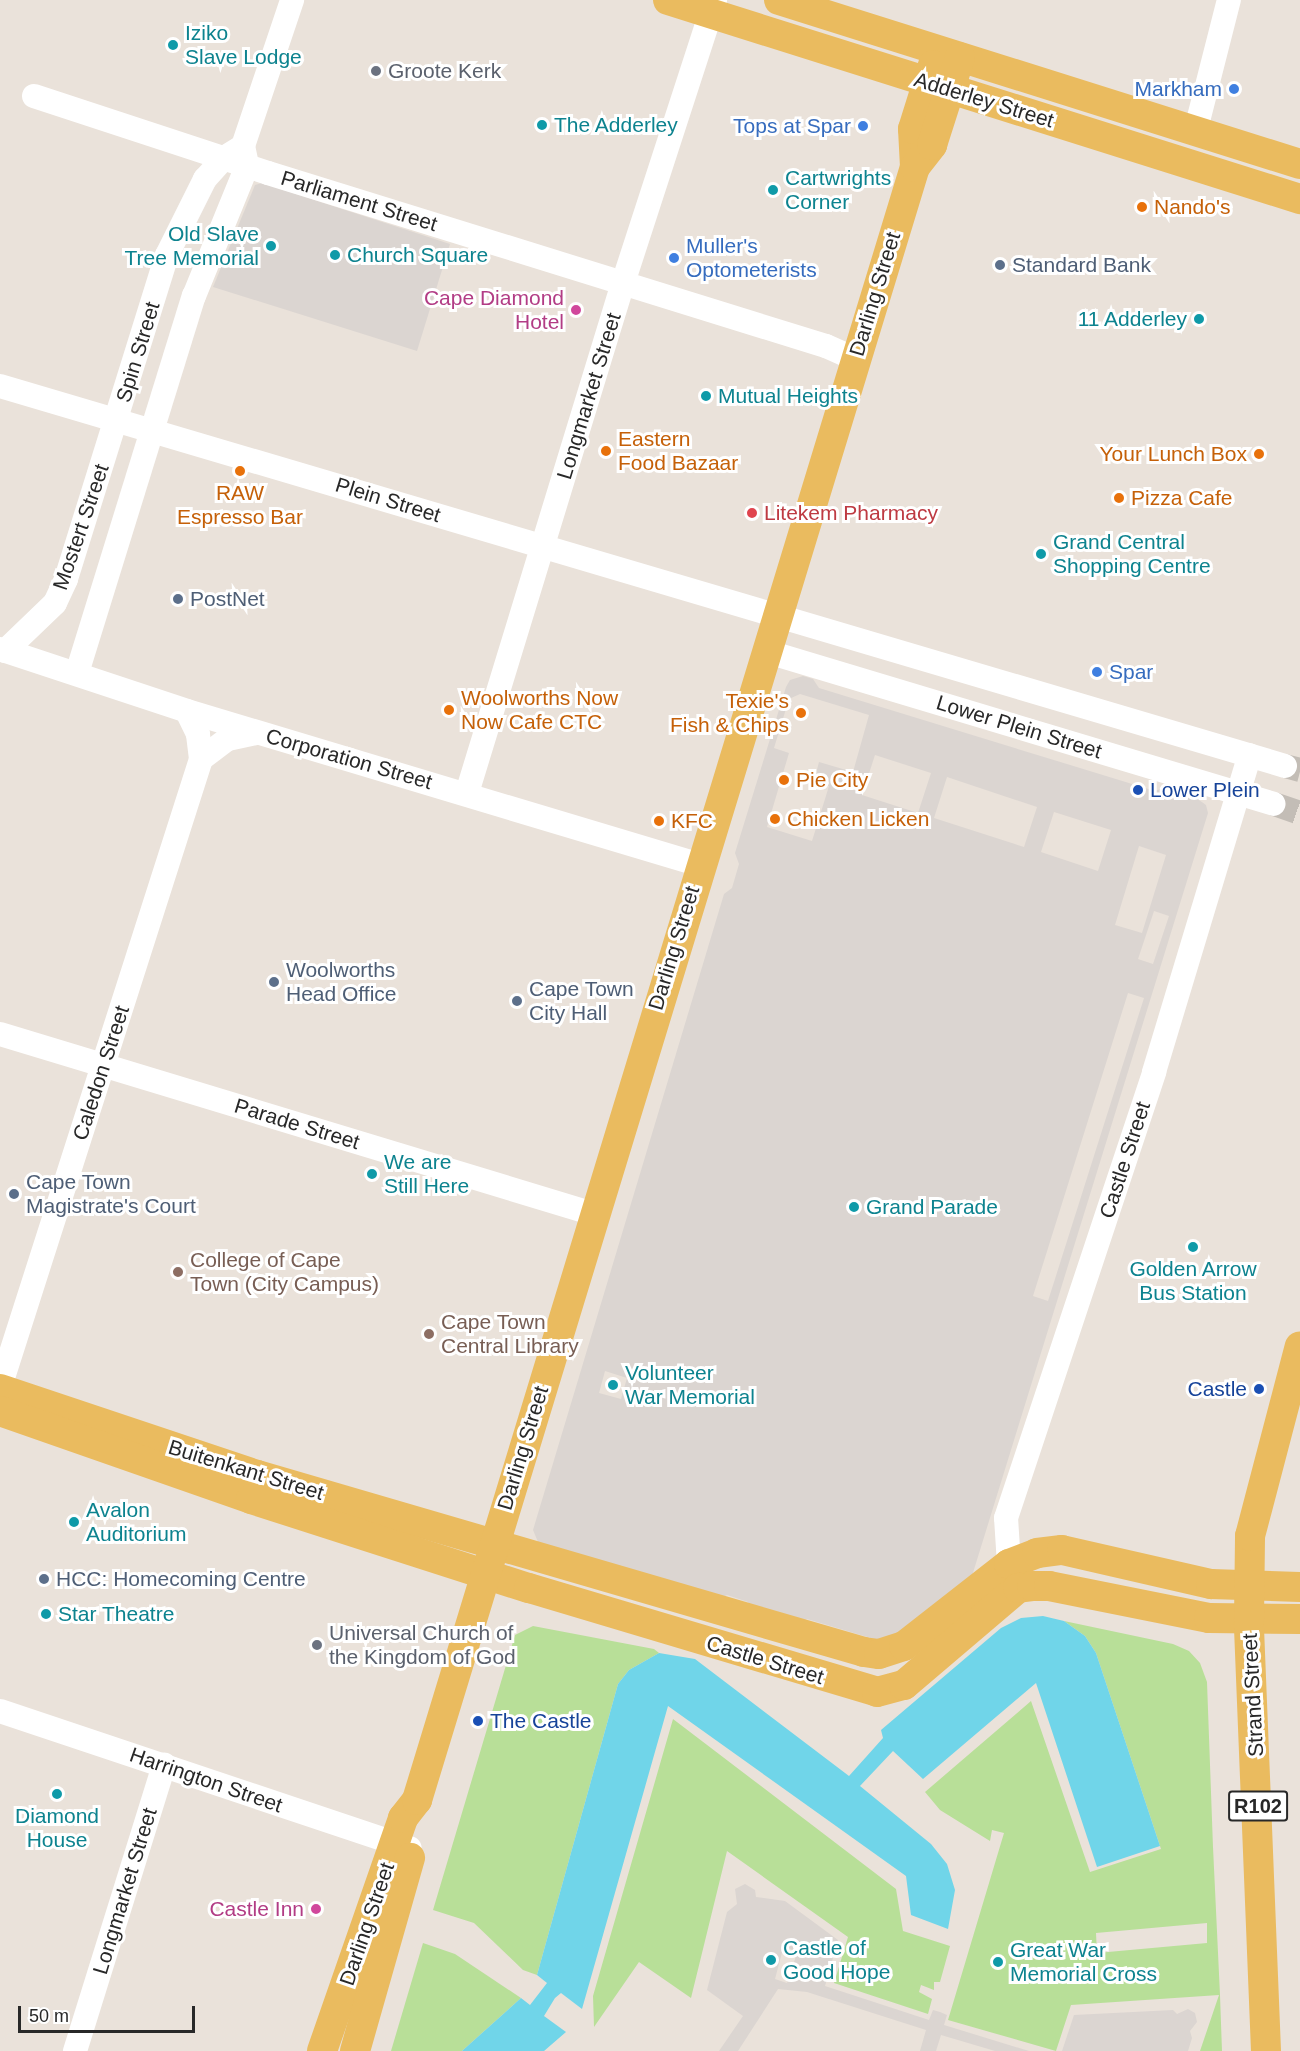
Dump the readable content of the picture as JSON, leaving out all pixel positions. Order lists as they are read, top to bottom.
{
  "streets": {
    "main road": [
      "Adderley Street",
      "Darling Street",
      "Castle Street",
      "Buitenkant Street",
      "Strand Street",
      "R102"
    ],
    "street": [
      "Parliament Street",
      "Spin Street",
      "Longmarket Street",
      "Plein Street",
      "Mostert Street",
      "Lower Plein Street",
      "Corporation Street",
      "Caledon Street",
      "Parade Street",
      "Harrington Street"
    ]
  },
  "crossings": [
    ["Adderley Street", "Darling Street"],
    ["Adderley Street", "Longmarket Street"],
    ["Parliament Street", "Darling Street"],
    ["Parliament Street", "Spin Street"],
    ["Parliament Street", "Longmarket Street"],
    ["Darling Street", "Plein Street"],
    ["Darling Street", "Lower Plein Street"],
    ["Darling Street", "Corporation Street"],
    ["Darling Street", "Parade Street"],
    ["Darling Street", "Castle Street"],
    ["Darling Street", "Buitenkant Street"],
    ["Darling Street", "Harrington Street"],
    ["Spin Street", "Plein Street"],
    ["Spin Street", "Mostert Street"],
    ["Longmarket Street", "Plein Street"],
    ["Longmarket Street", "Corporation Street"],
    ["Longmarket Street", "Harrington Street"],
    ["Plein Street", "Mostert Street"],
    ["Plein Street", "Lower Plein Street"],
    ["Mostert Street", "Corporation Street"],
    ["Lower Plein Street", "Castle Street"],
    ["Corporation Street", "Caledon Street"],
    ["Caledon Street", "Parade Street"],
    ["Caledon Street", "Buitenkant Street"],
    ["Castle Street", "Buitenkant Street"],
    ["Castle Street", "Strand Street"]
  ],
  "places": [
    "Iziko Slave Lodge",
    "Groote Kerk",
    "Markham",
    "The Adderley",
    "Tops at Spar",
    "Cartwrights Corner",
    "Nando's",
    "Old Slave Tree Memorial",
    "Church Square",
    "Muller's Optometerists",
    "Standard Bank",
    "Cape Diamond Hotel",
    "11 Adderley",
    "Mutual Heights",
    "Eastern Food Bazaar",
    "Your Lunch Box",
    "RAW Espresso Bar",
    "Pizza Cafe",
    "Litekem Pharmacy",
    "Grand Central Shopping Centre",
    "PostNet",
    "Spar",
    "Woolworths Now Now Cafe CTC",
    "Texie's Fish & Chips",
    "Pie City",
    "Lower Plein",
    "Chicken Licken",
    "KFC",
    "Woolworths Head Office",
    "Cape Town City Hall",
    "We are Still Here",
    "Cape Town Magistrate's Court",
    "Grand Parade",
    "Golden Arrow Bus Station",
    "College of Cape Town (City Campus)",
    "Cape Town Central Library",
    "Volunteer War Memorial",
    "Castle",
    "Avalon Auditorium",
    "HCC: Homecoming Centre",
    "Star Theatre",
    "Universal Church of the Kingdom of God",
    "The Castle",
    "Diamond House",
    "Castle Inn",
    "Castle of Good Hope",
    "Great War Memorial Cross"
  ],
  "scale_bar": "50 m"
}
